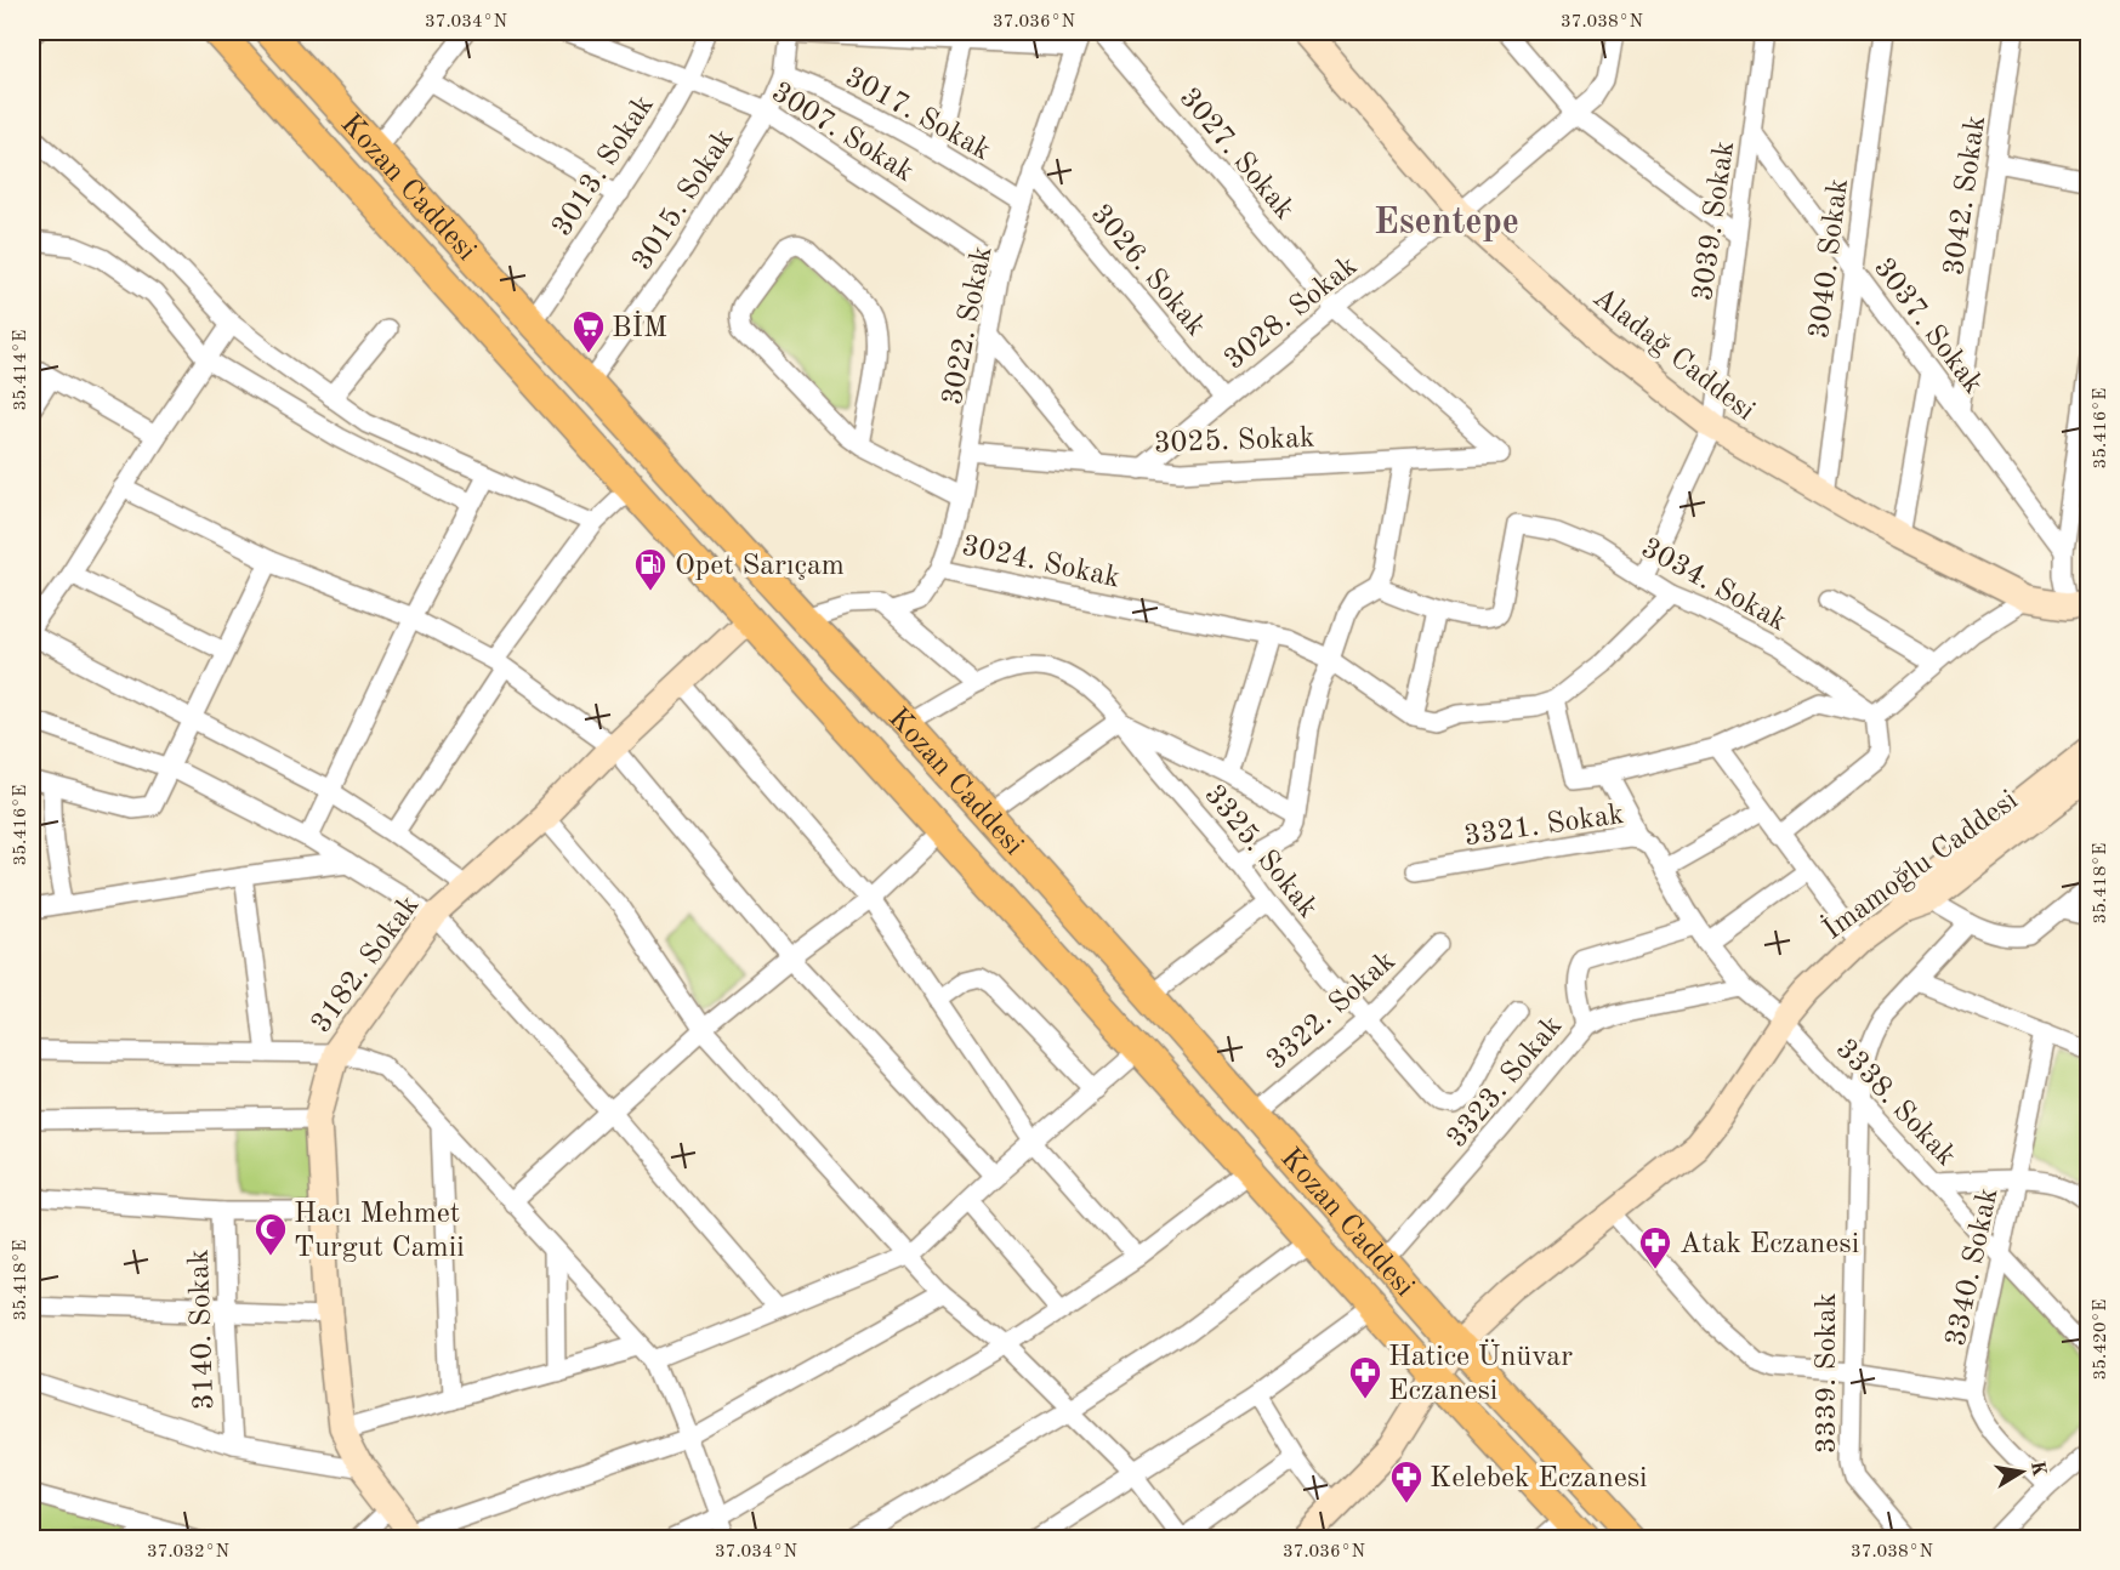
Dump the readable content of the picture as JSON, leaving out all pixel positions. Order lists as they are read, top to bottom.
{
  "streets": {
    "highway": ["Kozan Caddesi"],
    "main road": ["Aladağ Caddesi", "İmamoğlu Caddesi", "3182. Sokak"],
    "street": [
      "3017. Sokak",
      "3007. Sokak",
      "3027. Sokak",
      "3013. Sokak",
      "3042. Sokak",
      "3015. Sokak",
      "3039. Sokak",
      "3040. Sokak",
      "3026. Sokak",
      "3028. Sokak",
      "3022. Sokak",
      "3037. Sokak",
      "3025. Sokak",
      "3024. Sokak",
      "3034. Sokak",
      "3321. Sokak",
      "3325. Sokak",
      "3322. Sokak",
      "3323. Sokak",
      "3338. Sokak",
      "3340. Sokak",
      "3140. Sokak",
      "3339. Sokak"
    ]
  },
  "crossings": [
    ["3017. Sokak", "3015. Sokak"],
    ["3017. Sokak", "3022. Sokak"],
    ["3007. Sokak", "3013. Sokak"],
    ["3007. Sokak", "3015. Sokak"],
    ["3007. Sokak", "3022. Sokak"],
    ["3027. Sokak", "3028. Sokak"],
    ["3027. Sokak", "3025. Sokak"],
    ["3013. Sokak", "Kozan Caddesi"],
    ["Kozan Caddesi", "3015. Sokak"],
    ["Kozan Caddesi", "3325. Sokak"],
    ["Kozan Caddesi", "İmamoğlu Caddesi"],
    ["Kozan Caddesi", "3182. Sokak"],
    ["Kozan Caddesi", "3322. Sokak"],
    ["Kozan Caddesi", "3323. Sokak"],
    ["3042. Sokak", "3037. Sokak"],
    ["3039. Sokak", "3037. Sokak"],
    ["3039. Sokak", "Aladağ Caddesi"],
    ["3039. Sokak", "3034. Sokak"],
    ["3040. Sokak", "3037. Sokak"],
    ["3040. Sokak", "Aladağ Caddesi"],
    ["3026. Sokak", "3028. Sokak"],
    ["3026. Sokak", "3022. Sokak"],
    ["3028. Sokak", "Aladağ Caddesi"],
    ["3028. Sokak", "3025. Sokak"],
    ["3022. Sokak", "3025. Sokak"],
    ["3022. Sokak", "3024. Sokak"],
    ["3321. Sokak", "3338. Sokak"],
    ["3325. Sokak", "3322. Sokak"],
    ["İmamoğlu Caddesi", "3338. Sokak"],
    ["3323. Sokak", "3338. Sokak"],
    ["3338. Sokak", "3340. Sokak"],
    ["3338. Sokak", "3339. Sokak"],
    ["3340. Sokak", "3339. Sokak"]
  ],
  "districts": ["Esentepe"],
  "places": {
    "supermarket": ["BİM"],
    "fuel station": ["Opet Sarıçam"],
    "mosque": ["Hacı Mehmet Turgut Camii"],
    "pharmacy": ["Atak Eczanesi", "Hatice Ünüvar Eczanesi", "Kelebek Eczanesi"]
  },
  "north": "right",
  "coordinates": [
    "37.034°N",
    "37.036°N",
    "37.038°N",
    "35.414°E",
    "35.416°E",
    "35.418°E",
    "35.420°E",
    "37.032°N"
  ]
}
